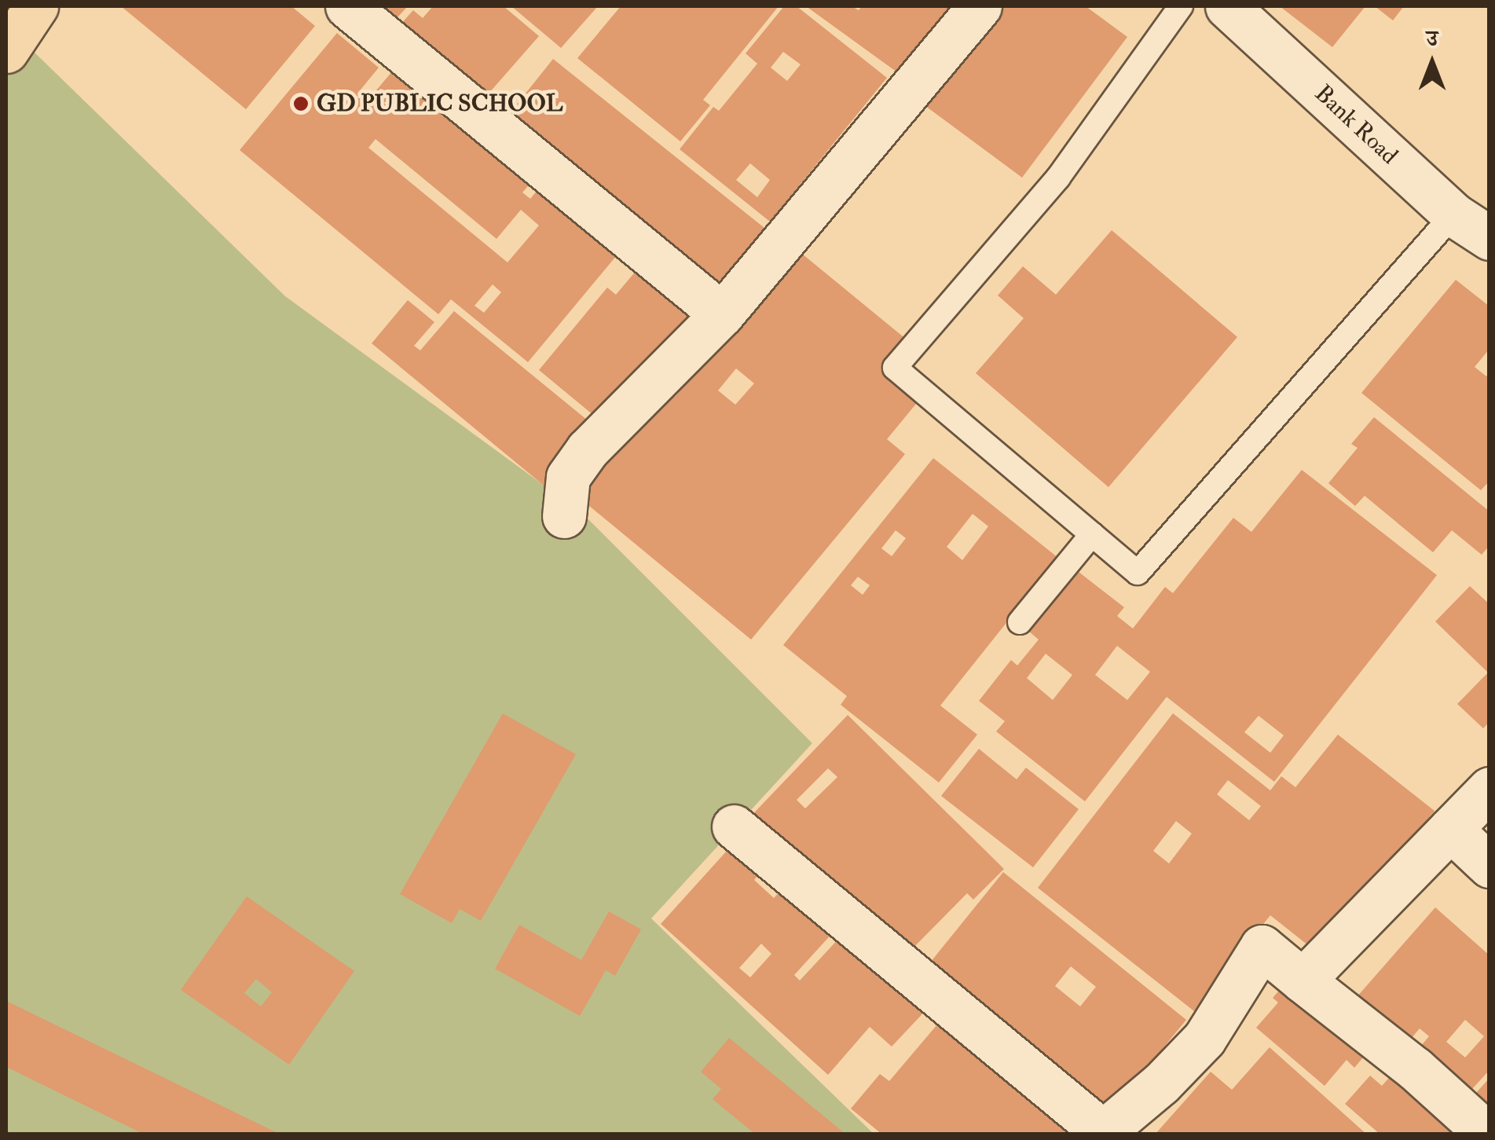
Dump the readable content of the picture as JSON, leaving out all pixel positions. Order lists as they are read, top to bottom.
{
  "streets": {
    "street": ["Bank Road"]
  },
  "places": ["GD PUBLIC SCHOOL"],
  "north": "top"
}
